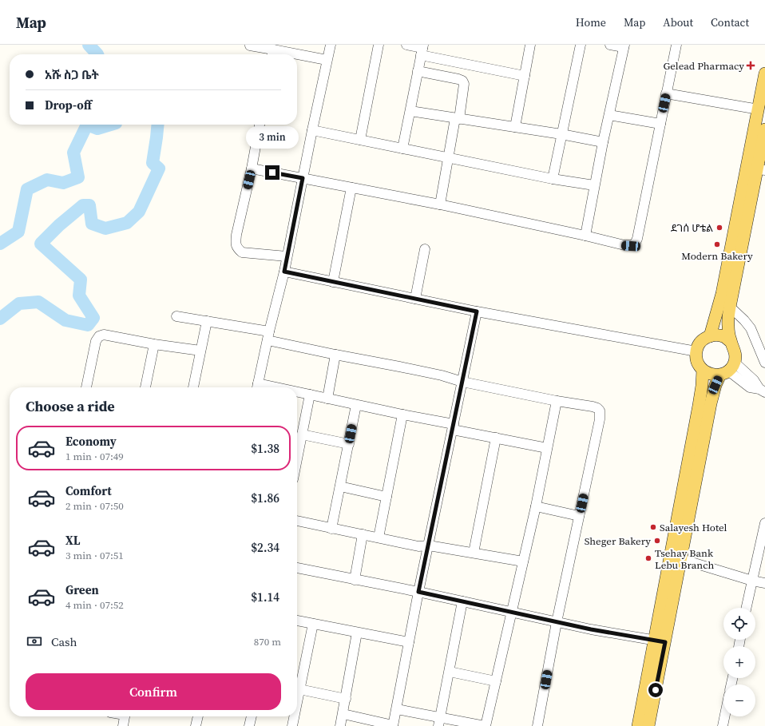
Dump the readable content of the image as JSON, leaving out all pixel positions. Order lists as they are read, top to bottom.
{
  "places": {
    "health": ["Gelead Pharmacy"],
    "other": [
      "ደገሰ ሆቴል",
      "Modern Bakery",
      "Salayesh Hotel",
      "Sheger Bakery",
      "Tsehay Bank Lebu Branch"
    ]
  },
  "page": {
    "header": "Map",
    "nav": [
      "Home",
      "Map",
      "About",
      "Contact"
    ],
    "banner": ["አሹ ስጋ ቤት", "Drop-off"],
    "bubble": "3 min",
    "heading": "Choose a ride",
    "list": [
      {
        "name": "Economy",
        "note": "1 min · 07:49",
        "value": "$1.38"
      },
      {
        "name": "Comfort",
        "note": "2 min · 07:50",
        "value": "$1.86"
      },
      {
        "name": "XL",
        "note": "3 min · 07:51",
        "value": "$2.34"
      },
      {
        "name": "Green",
        "note": "4 min · 07:52",
        "value": "$1.14"
      }
    ],
    "map_buttons": ["+", "−"],
    "pay": ["Cash", "870 m"],
    "buttons": "Confirm"
  }
}
